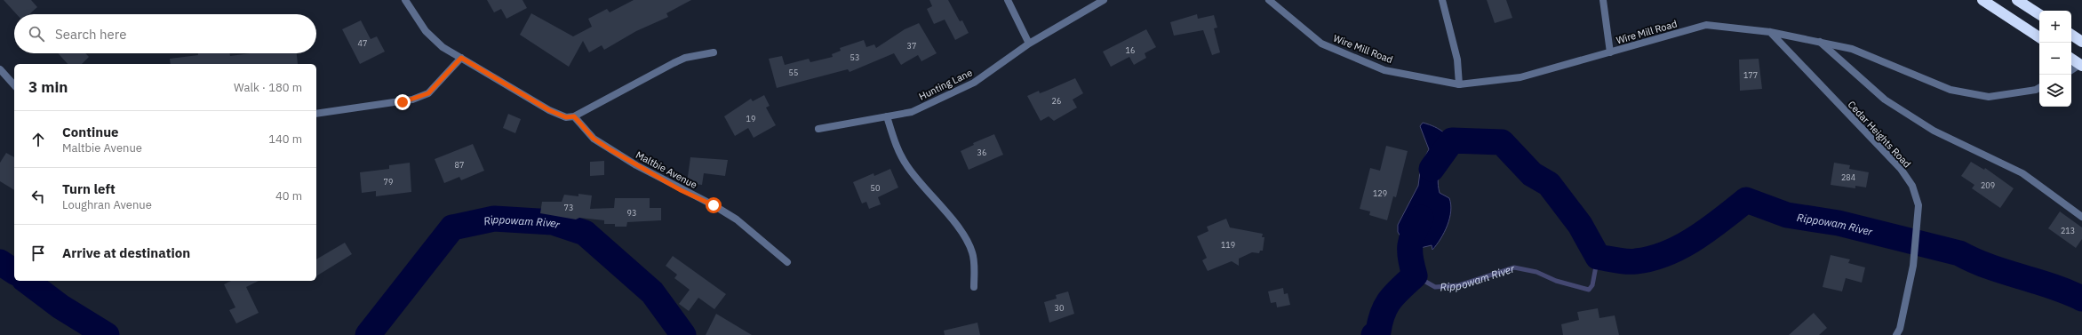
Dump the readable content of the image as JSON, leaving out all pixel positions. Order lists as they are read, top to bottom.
{
  "streets": {
    "street": [
      "Wire Mill Road",
      "Hunting Lane",
      "Cedar Heights Road",
      "Maltbie Avenue"
    ]
  },
  "crossings": [
    ["Wire Mill Road", "Cedar Heights Road"]
  ],
  "water": ["Rippowam River"],
  "house_numbers": [
    "47",
    "37",
    "16",
    "53",
    "55",
    "177",
    "26",
    "19",
    "36",
    "87",
    "284",
    "79",
    "209",
    "50",
    "129",
    "73",
    "93",
    "213",
    "119",
    "30"
  ],
  "page": {
    "map_buttons": ["+", "−"],
    "search": "Search here",
    "heading": ["3 min", "Walk · 180 m"],
    "list": [
      ["Continue", "Maltbie Avenue", "140 m"],
      ["Turn left", "Loughran Avenue", "40 m"],
      "Arrive at destination"
    ]
  }
}
